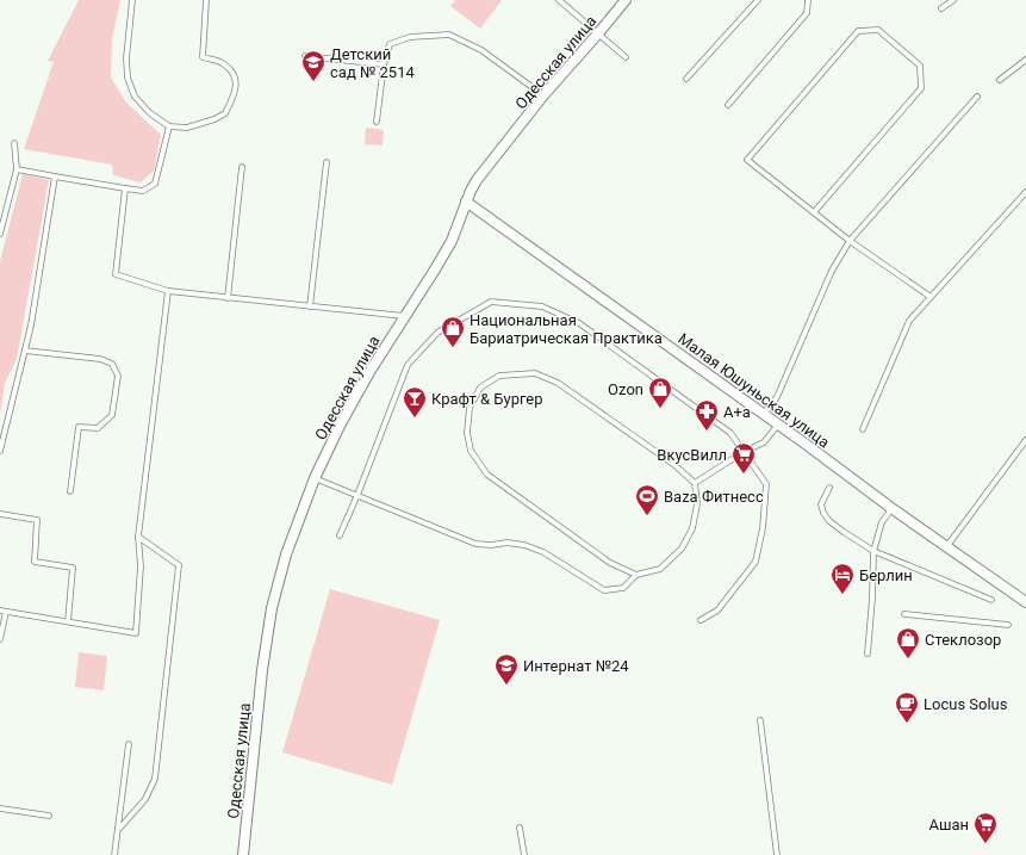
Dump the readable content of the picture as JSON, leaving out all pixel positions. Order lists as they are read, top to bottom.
{
  "streets": {
    "street": ["Одесская улица", "Малая Юшуньская улица"]
  },
  "crossings": [
    ["Одесская улица", "Малая Юшуньская улица"]
  ],
  "places": {
    "school or university": ["Детский сад № 2514", "Интернат №24"],
    "shop": ["Национальная Бариатрическая Практика", "Ozon", "Стеклозор"],
    "bar": ["Крафт & Бургер"],
    "pharmacy": ["А+а"],
    "supermarket": ["ВкусВилл", "Ашан"],
    "sports": ["Baza Фитнесс"],
    "hotel": ["Берлин"],
    "cafe": ["Locus Solus"]
  }
}
